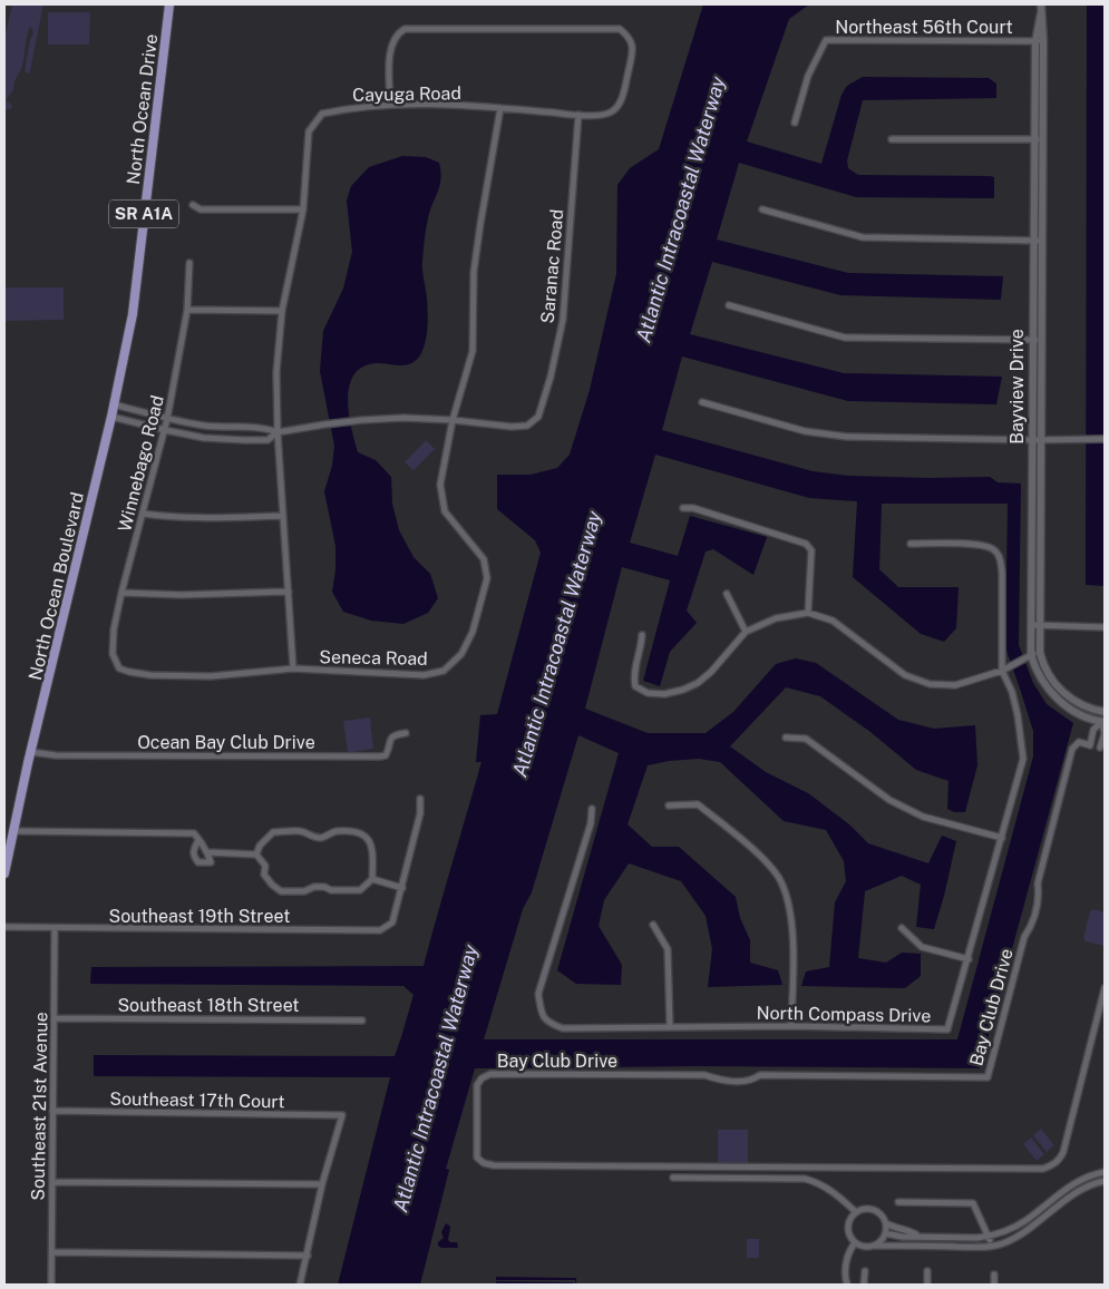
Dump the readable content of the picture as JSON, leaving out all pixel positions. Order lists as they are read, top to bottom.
{
  "streets": {
    "main road": ["North Ocean Drive", "SR A1A", "North Ocean Boulevard"],
    "street": [
      "Northeast 56th Court",
      "Cayuga Road",
      "Saranac Road",
      "Bayview Drive",
      "Winnebago Road",
      "Seneca Road",
      "Ocean Bay Club Drive",
      "Southeast 19th Street",
      "Southeast 18th Street",
      "Bay Club Drive",
      "North Compass Drive",
      "Southeast 17th Court",
      "Southeast 21st Avenue"
    ]
  },
  "crossings": [
    ["Northeast 56th Court", "Bayview Drive"],
    ["Cayuga Road", "Saranac Road"],
    ["Cayuga Road", "Seneca Road"],
    ["North Ocean Drive", "North Ocean Boulevard"],
    ["SR A1A", "North Ocean Boulevard"],
    ["Saranac Road", "Seneca Road"],
    ["Bayview Drive", "Bay Club Drive"],
    ["Winnebago Road", "Seneca Road"],
    ["North Ocean Boulevard", "Ocean Bay Club Drive"],
    ["Southeast 19th Street", "Southeast 21st Avenue"],
    ["Southeast 18th Street", "Southeast 21st Avenue"],
    ["Southeast 17th Court", "Southeast 21st Avenue"]
  ],
  "water": ["Atlantic Intracoastal Waterway"]
}
